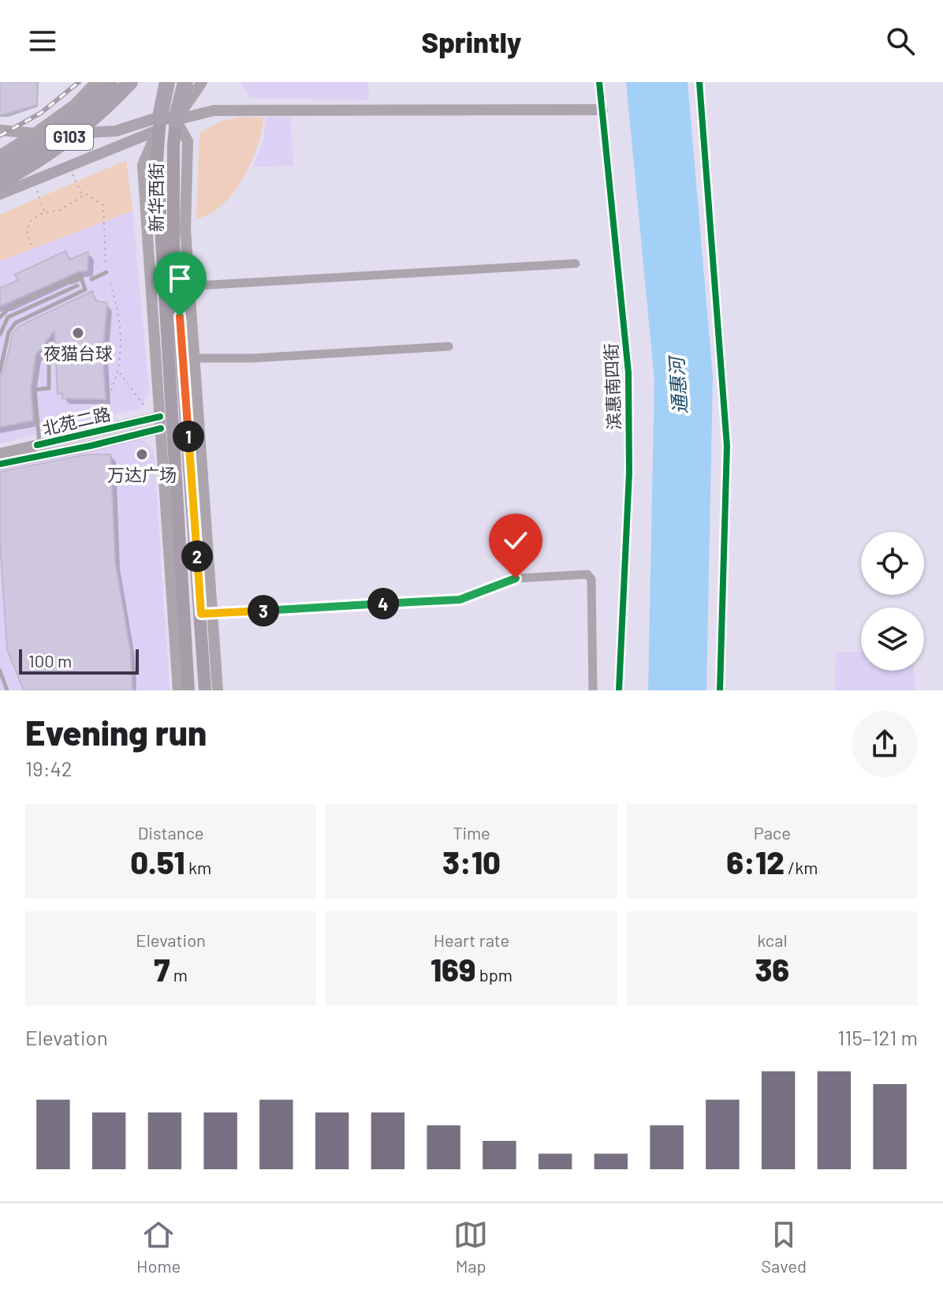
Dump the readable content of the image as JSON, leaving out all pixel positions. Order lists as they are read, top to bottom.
{
  "streets": {
    "highway": ["G103"],
    "main road": ["新华西街"],
    "street": ["滨惠南四街", "北苑二路"]
  },
  "water": ["通惠河"],
  "places": ["夜猫台球", "万达广场"],
  "scale_bar": "100 m",
  "page": {
    "header": "Sprintly",
    "pins": [
      "1",
      "2",
      "4",
      "3"
    ],
    "scale": "100 m",
    "heading": ["Evening run", "19:42"],
    "stats": [
      ["Distance", "0.51 km"],
      ["Time", "3:10"],
      ["Pace", "6:12 /km"],
      ["Elevation", "7 m"],
      ["Heart rate", "169 bpm"],
      ["kcal", "36"]
    ],
    "chart": ["Elevation", "115–121 m"],
    "tabs": ["Home", "Map", "Saved"]
  }
}
